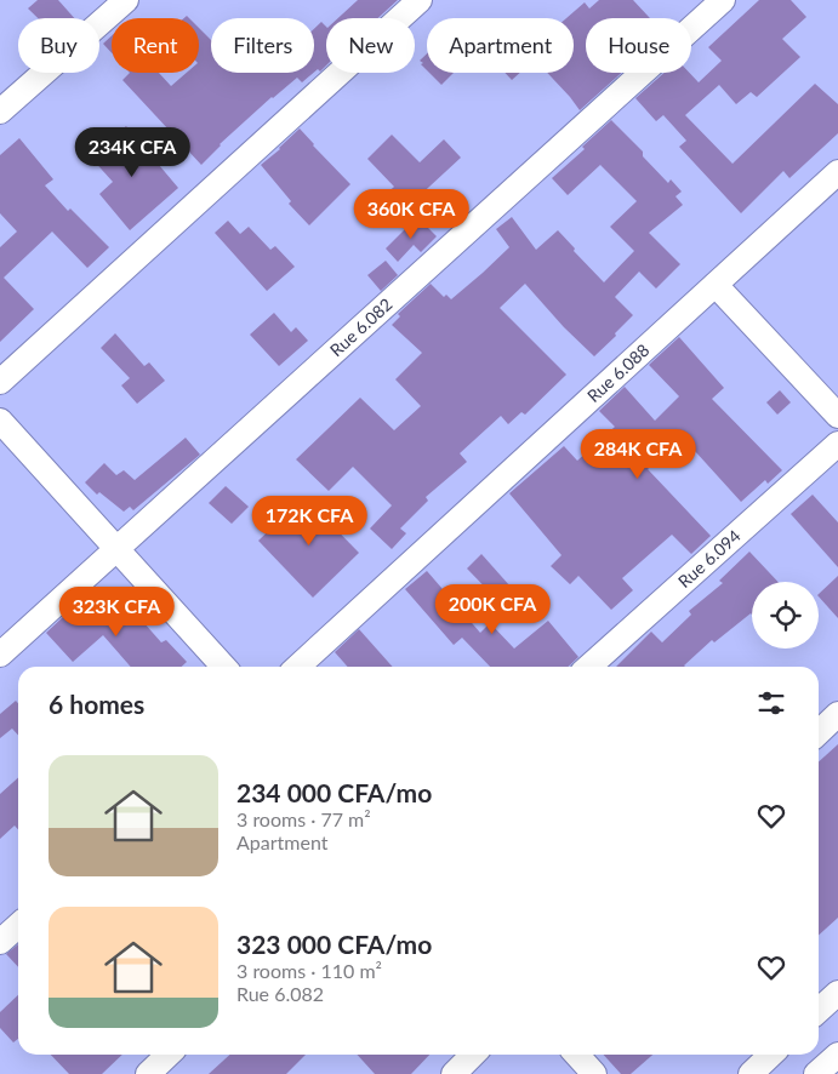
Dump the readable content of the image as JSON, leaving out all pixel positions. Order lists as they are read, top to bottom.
{
  "streets": {
    "street": ["Rue 6.082", "Rue 6.088", "Rue 6.094"]
  },
  "page": {
    "chip": [
      "Buy",
      "Rent",
      "Filters",
      "New",
      "Apartment",
      "House"
    ],
    "price": [
      "234K CFA",
      "360K CFA",
      "284K CFA",
      "172K CFA",
      "200K CFA",
      "323K CFA"
    ],
    "heading": "6 homes",
    "list": [
      {
        "name": "234 000 CFA/mo",
        "note": "3 rooms · 77 m² · Apartment"
      },
      {
        "name": "323 000 CFA/mo",
        "note": "3 rooms · 110 m² · Rue 6.082"
      }
    ]
  }
}
